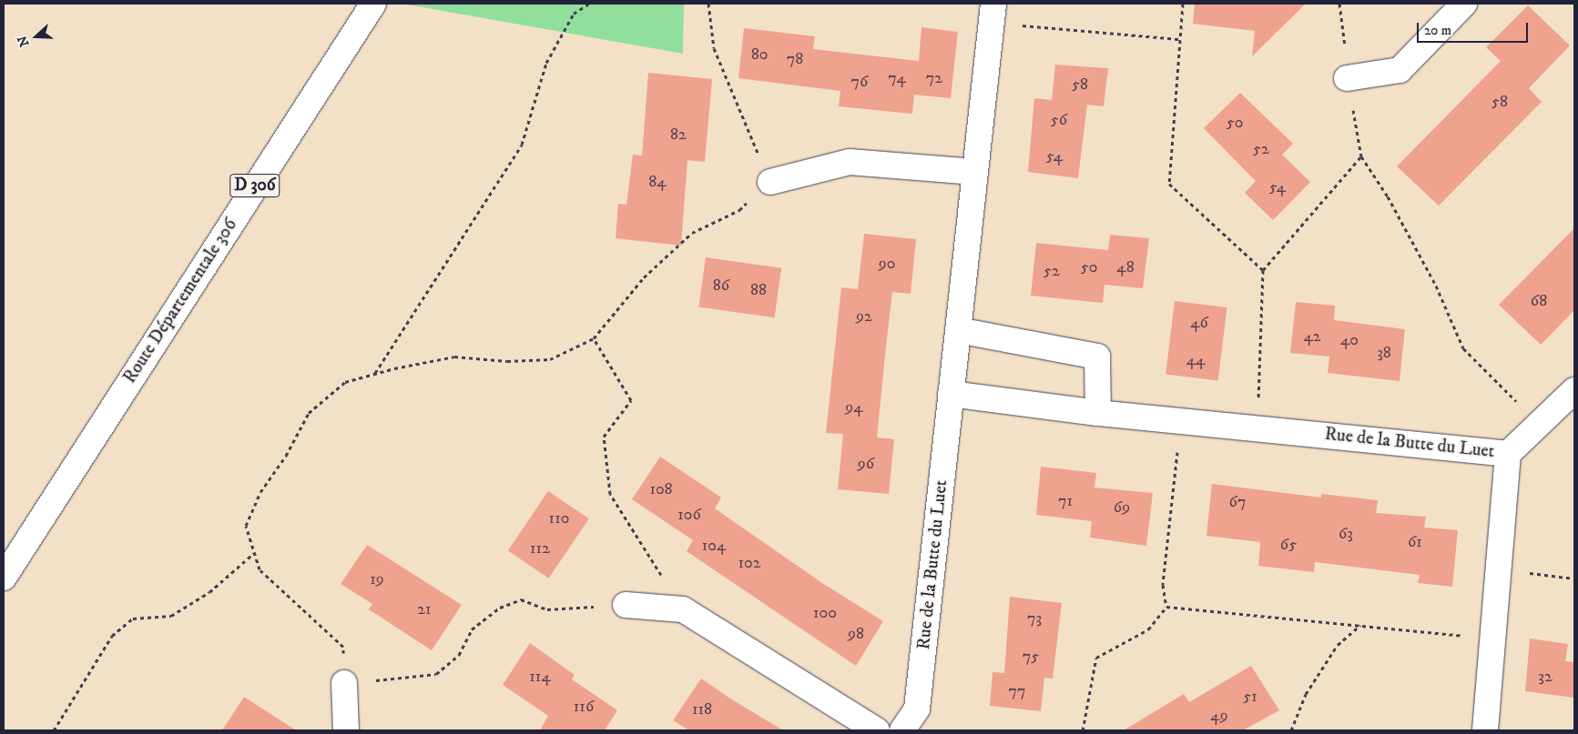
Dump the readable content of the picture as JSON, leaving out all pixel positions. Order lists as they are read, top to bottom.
{
  "streets": {
    "street": ["D 306", "Route Départementale 306", "Rue de la Butte du Luet"]
  },
  "house_numbers": [
    "80",
    "78",
    "74",
    "72",
    "76",
    "58",
    "58",
    "56",
    "50",
    "82",
    "52",
    "54",
    "84",
    "54",
    "90",
    "50",
    "48",
    "52",
    "86",
    "88",
    "68",
    "92",
    "46",
    "42",
    "40",
    "38",
    "44",
    "94",
    "96",
    "108",
    "71",
    "67",
    "69",
    "106",
    "110",
    "63",
    "61",
    "65",
    "104",
    "112",
    "102",
    "19",
    "21",
    "100",
    "73",
    "98",
    "75",
    "114",
    "32",
    "77",
    "51",
    "116",
    "118",
    "49"
  ],
  "scale_bar": "20 m",
  "north": "left"
}
